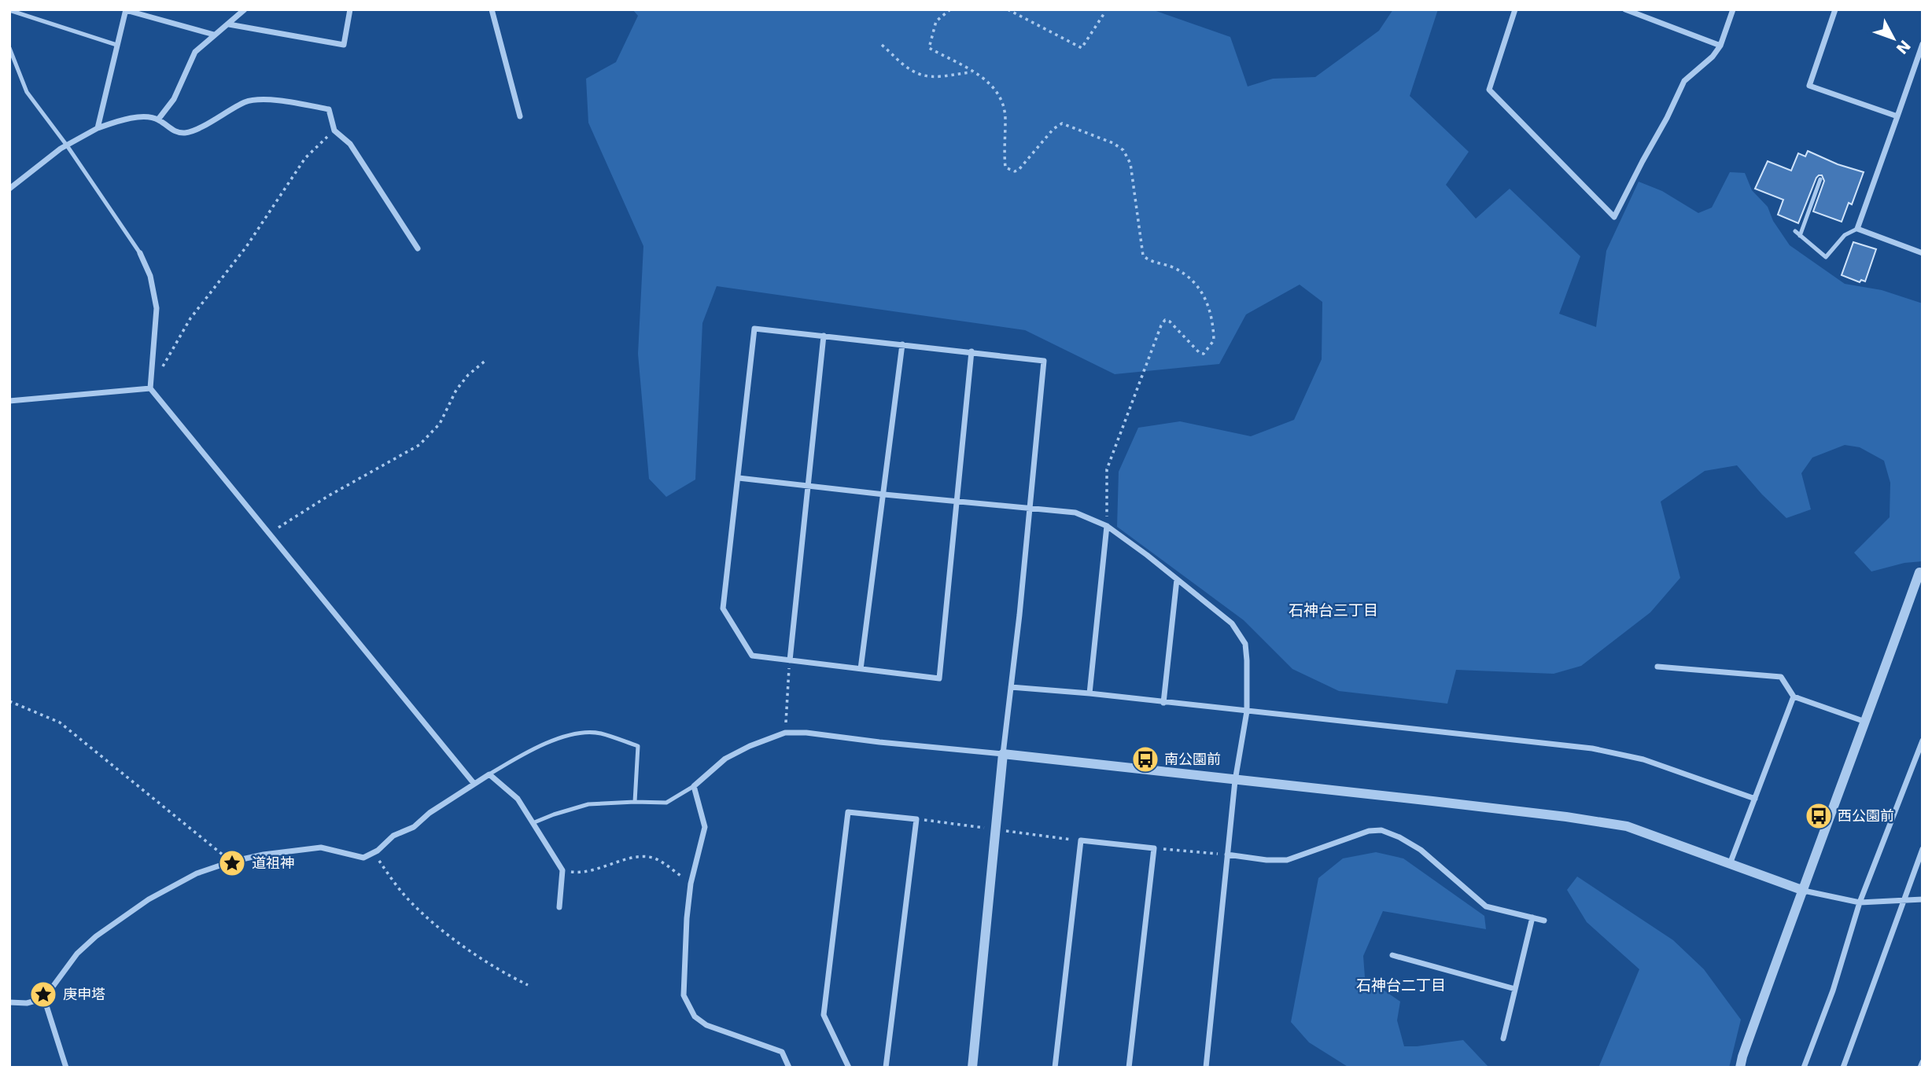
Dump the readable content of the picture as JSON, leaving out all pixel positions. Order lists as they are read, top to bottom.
{
  "districts": ["石神台三丁目", "石神台二丁目"],
  "places": {
    "bus stop": ["南公園前", "西公園前"],
    "place": ["道祖神", "庚申塔"]
  },
  "north": "bottom right"
}
